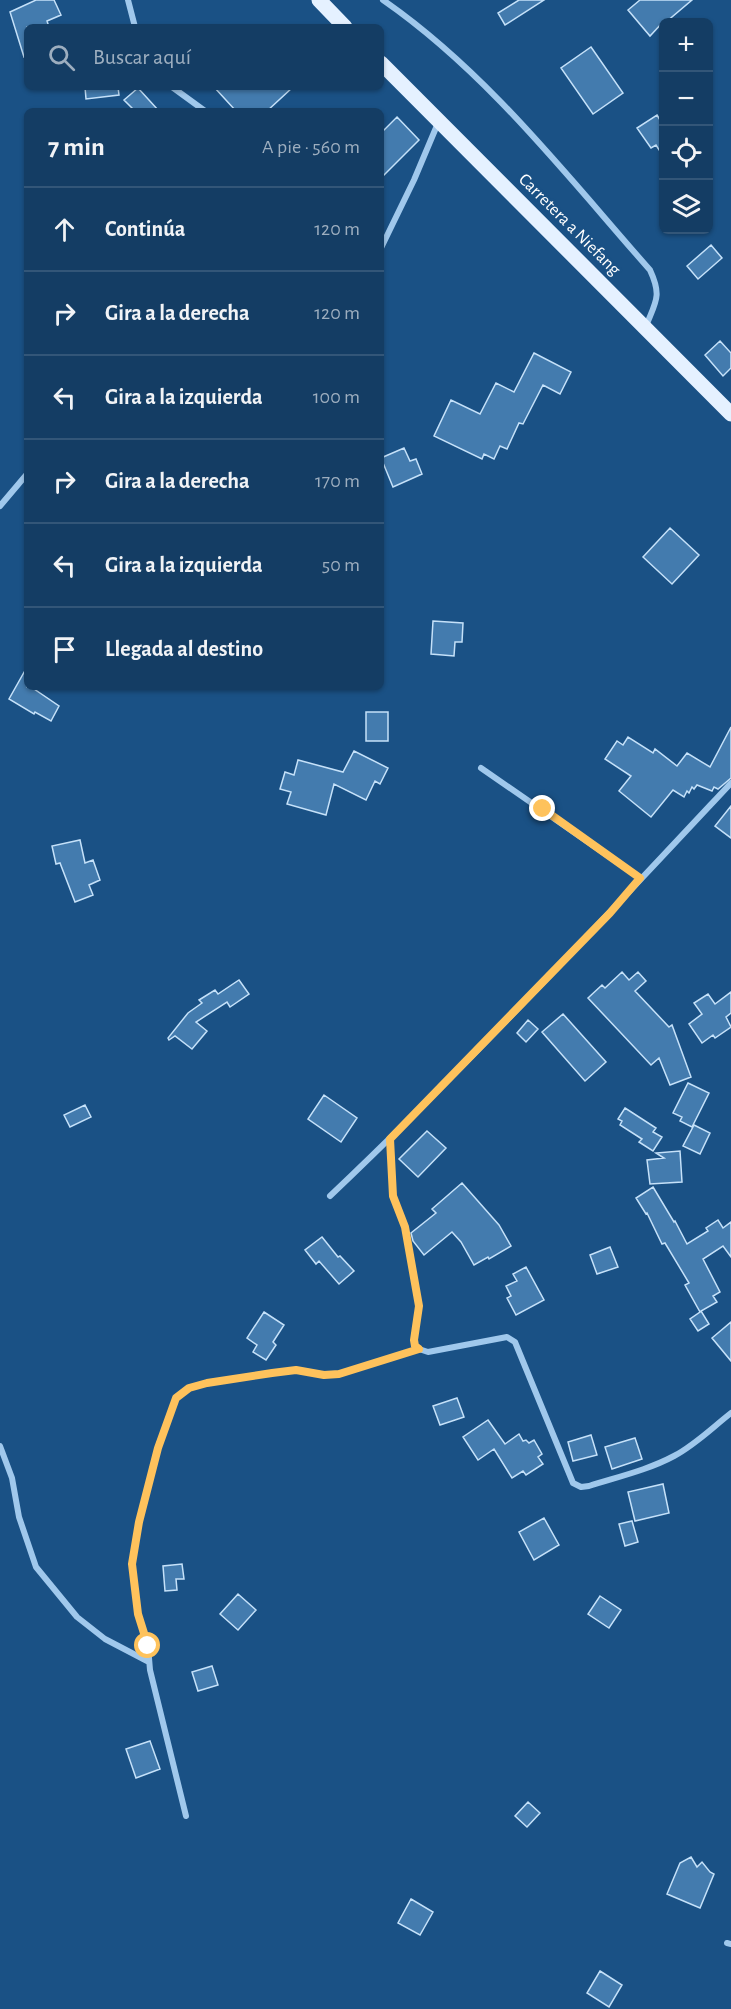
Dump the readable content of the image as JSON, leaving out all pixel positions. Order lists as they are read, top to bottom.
{
  "streets": {
    "main road": ["Carretera a Niefang"]
  },
  "page": {
    "map_buttons": ["+", "−"],
    "search": "Buscar aquí",
    "heading": ["7 min", "A pie · 560 m"],
    "list": [
      ["Continúa", "120 m"],
      ["Gira a la derecha", "120 m"],
      ["Gira a la izquierda", "100 m"],
      ["Gira a la derecha", "170 m"],
      ["Gira a la izquierda", "50 m"],
      "Llegada al destino"
    ]
  }
}
